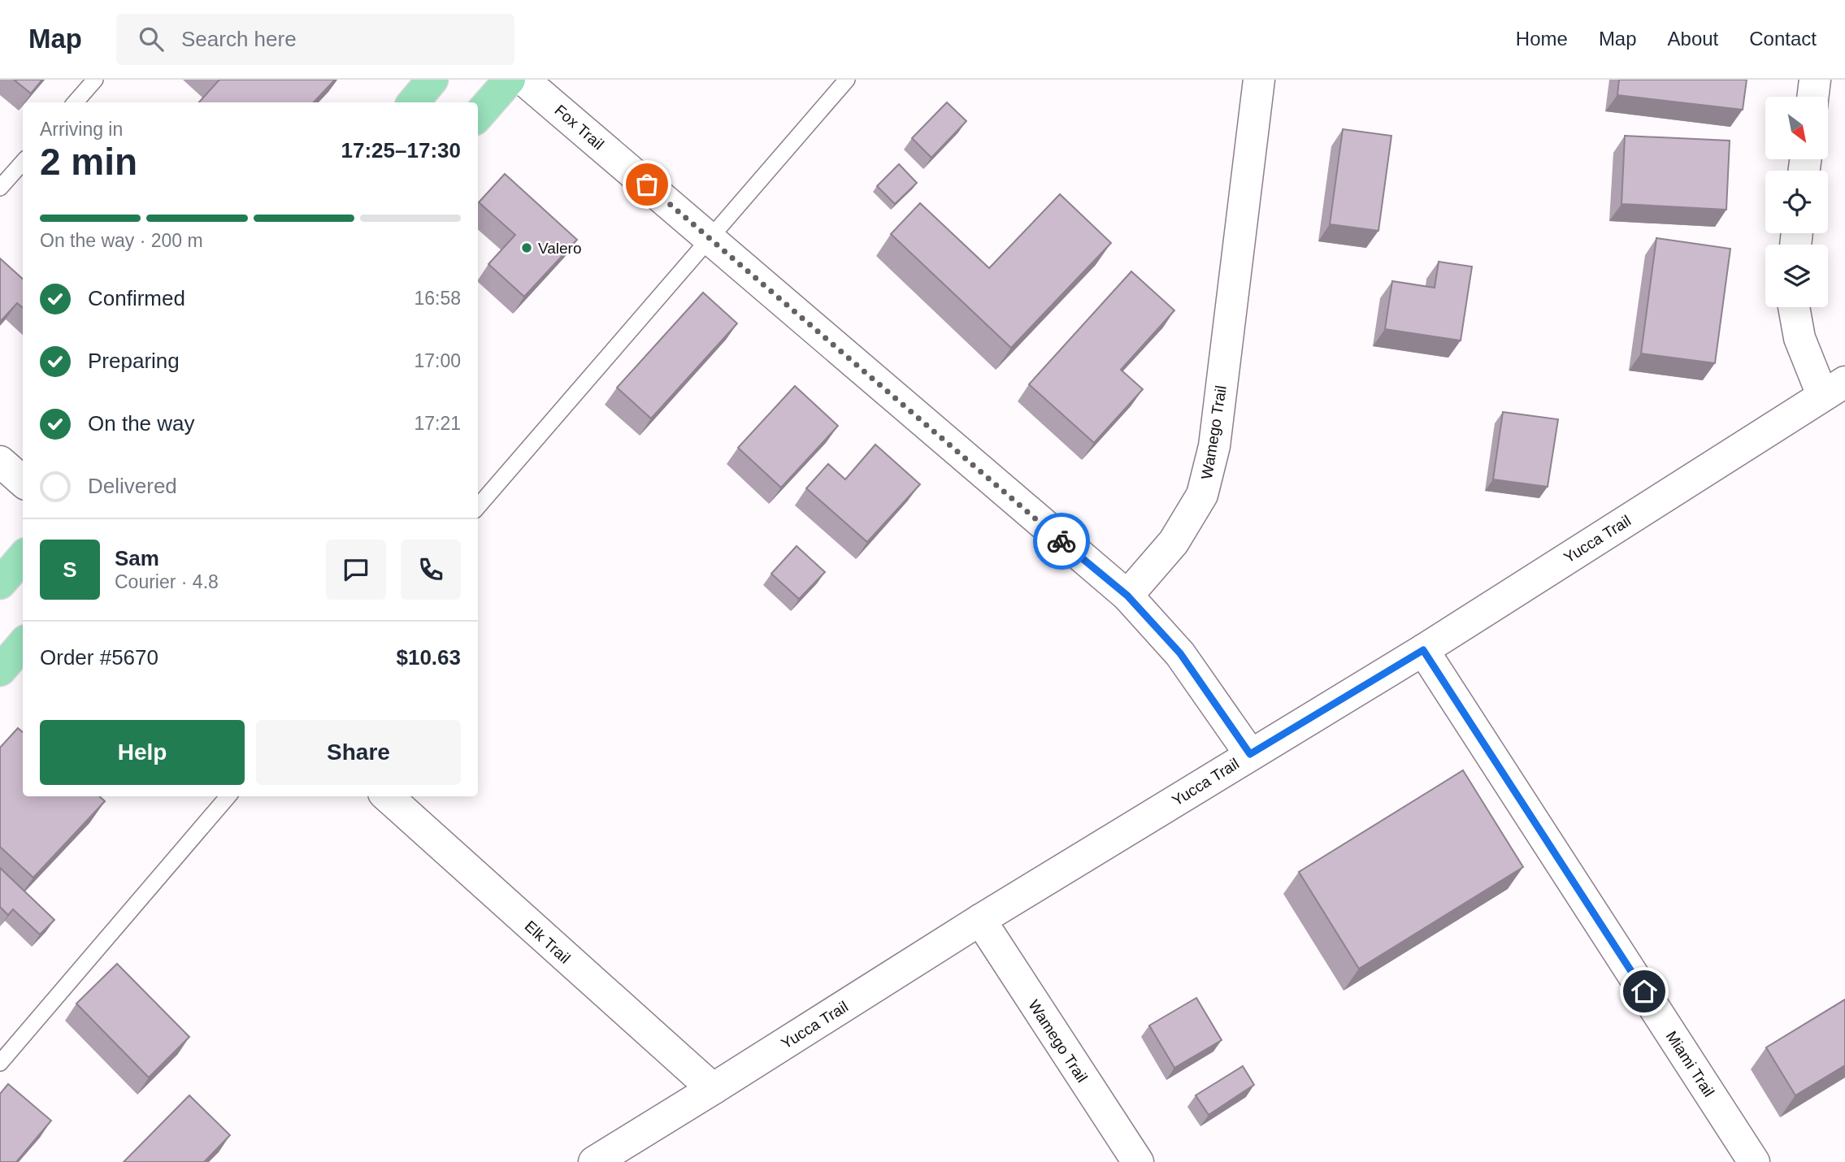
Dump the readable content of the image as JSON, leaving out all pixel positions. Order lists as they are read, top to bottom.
{
  "streets": {
    "street": [
      "Fox Trail",
      "Wamego Trail",
      "Yucca Trail",
      "Elk Trail",
      "Miami Trail"
    ]
  },
  "crossings": [
    ["Fox Trail", "Wamego Trail"],
    ["Wamego Trail", "Yucca Trail"],
    ["Yucca Trail", "Elk Trail"],
    ["Yucca Trail", "Miami Trail"]
  ],
  "places": ["Valero"],
  "north": "bottom right",
  "page": {
    "header": "Map",
    "search": "Search here",
    "nav": [
      "Home",
      "Map",
      "About",
      "Contact"
    ],
    "heading": ["2 min", "Arriving in", "17:25–17:30"],
    "panel": [
      "Sam",
      "Courier · 4.8",
      "Order #5670",
      "$10.63"
    ],
    "bar": "On the way · 200 m",
    "list": [
      ["Confirmed", "16:58"],
      ["Preparing", "17:00"],
      ["On the way", "17:21"],
      "Delivered"
    ],
    "round": "S",
    "buttons": ["Help", "Share"]
  }
}
